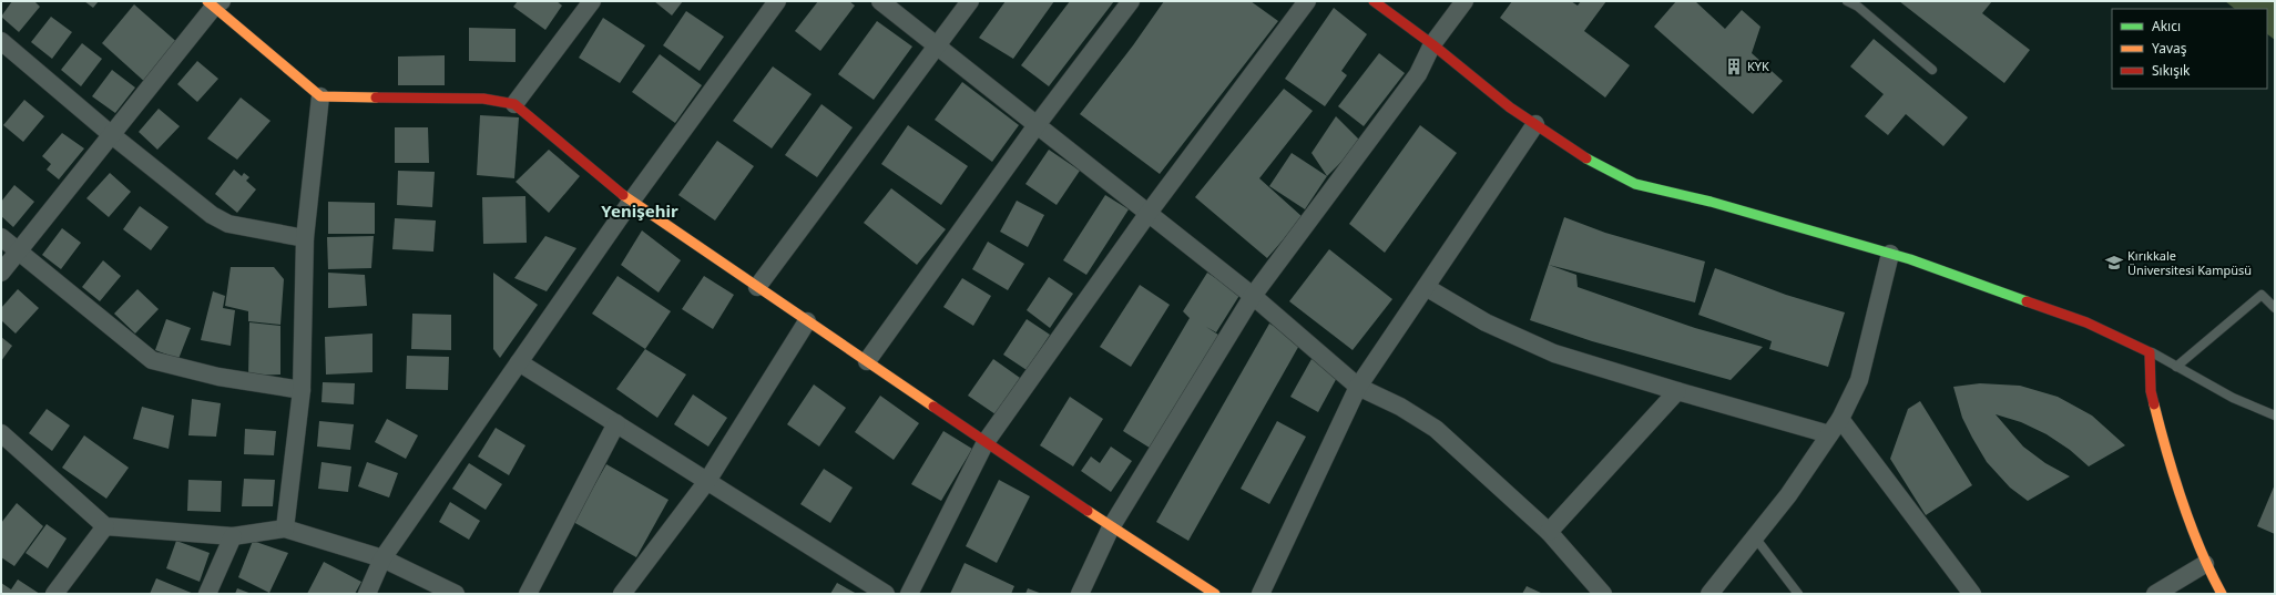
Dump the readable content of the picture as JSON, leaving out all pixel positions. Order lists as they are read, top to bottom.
{
  "districts": ["Yenişehir"],
  "places": {
    "building": ["KYK"],
    "school or university": ["Kırıkkale Üniversitesi Kampüsü"]
  },
  "legend": ["Akıcı", "Yavaş", "Sıkışık"]
}
